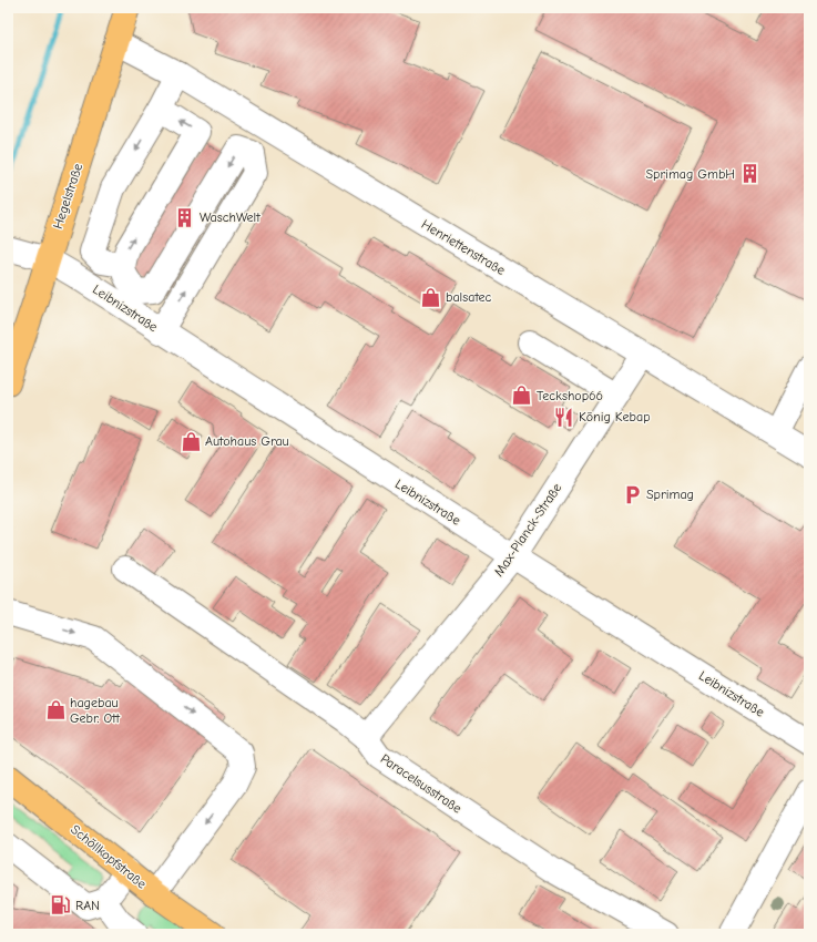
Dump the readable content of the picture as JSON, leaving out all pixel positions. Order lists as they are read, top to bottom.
{
  "streets": {
    "main road": ["Hegelstraße", "Schöllkopfstraße"],
    "street": [
      "Henriettenstraße",
      "Leibnizstraße",
      "Max-Planck-Straße",
      "Paracelsusstraße"
    ]
  },
  "crossings": [
    ["Hegelstraße", "Henriettenstraße"],
    ["Hegelstraße", "Leibnizstraße"],
    ["Henriettenstraße", "Max-Planck-Straße"],
    ["Leibnizstraße", "Max-Planck-Straße"],
    ["Max-Planck-Straße", "Paracelsusstraße"]
  ],
  "places": {
    "building": ["Sprimag GmbH", "WaschWelt"],
    "shop": [
      "balsatec",
      "Teckshop66",
      "Autohaus Grau",
      "hagebau Gebr. Ott"
    ],
    "restaurant": ["König Kebap"],
    "parking": ["Sprimag"],
    "fuel station": ["RAN"]
  }
}
